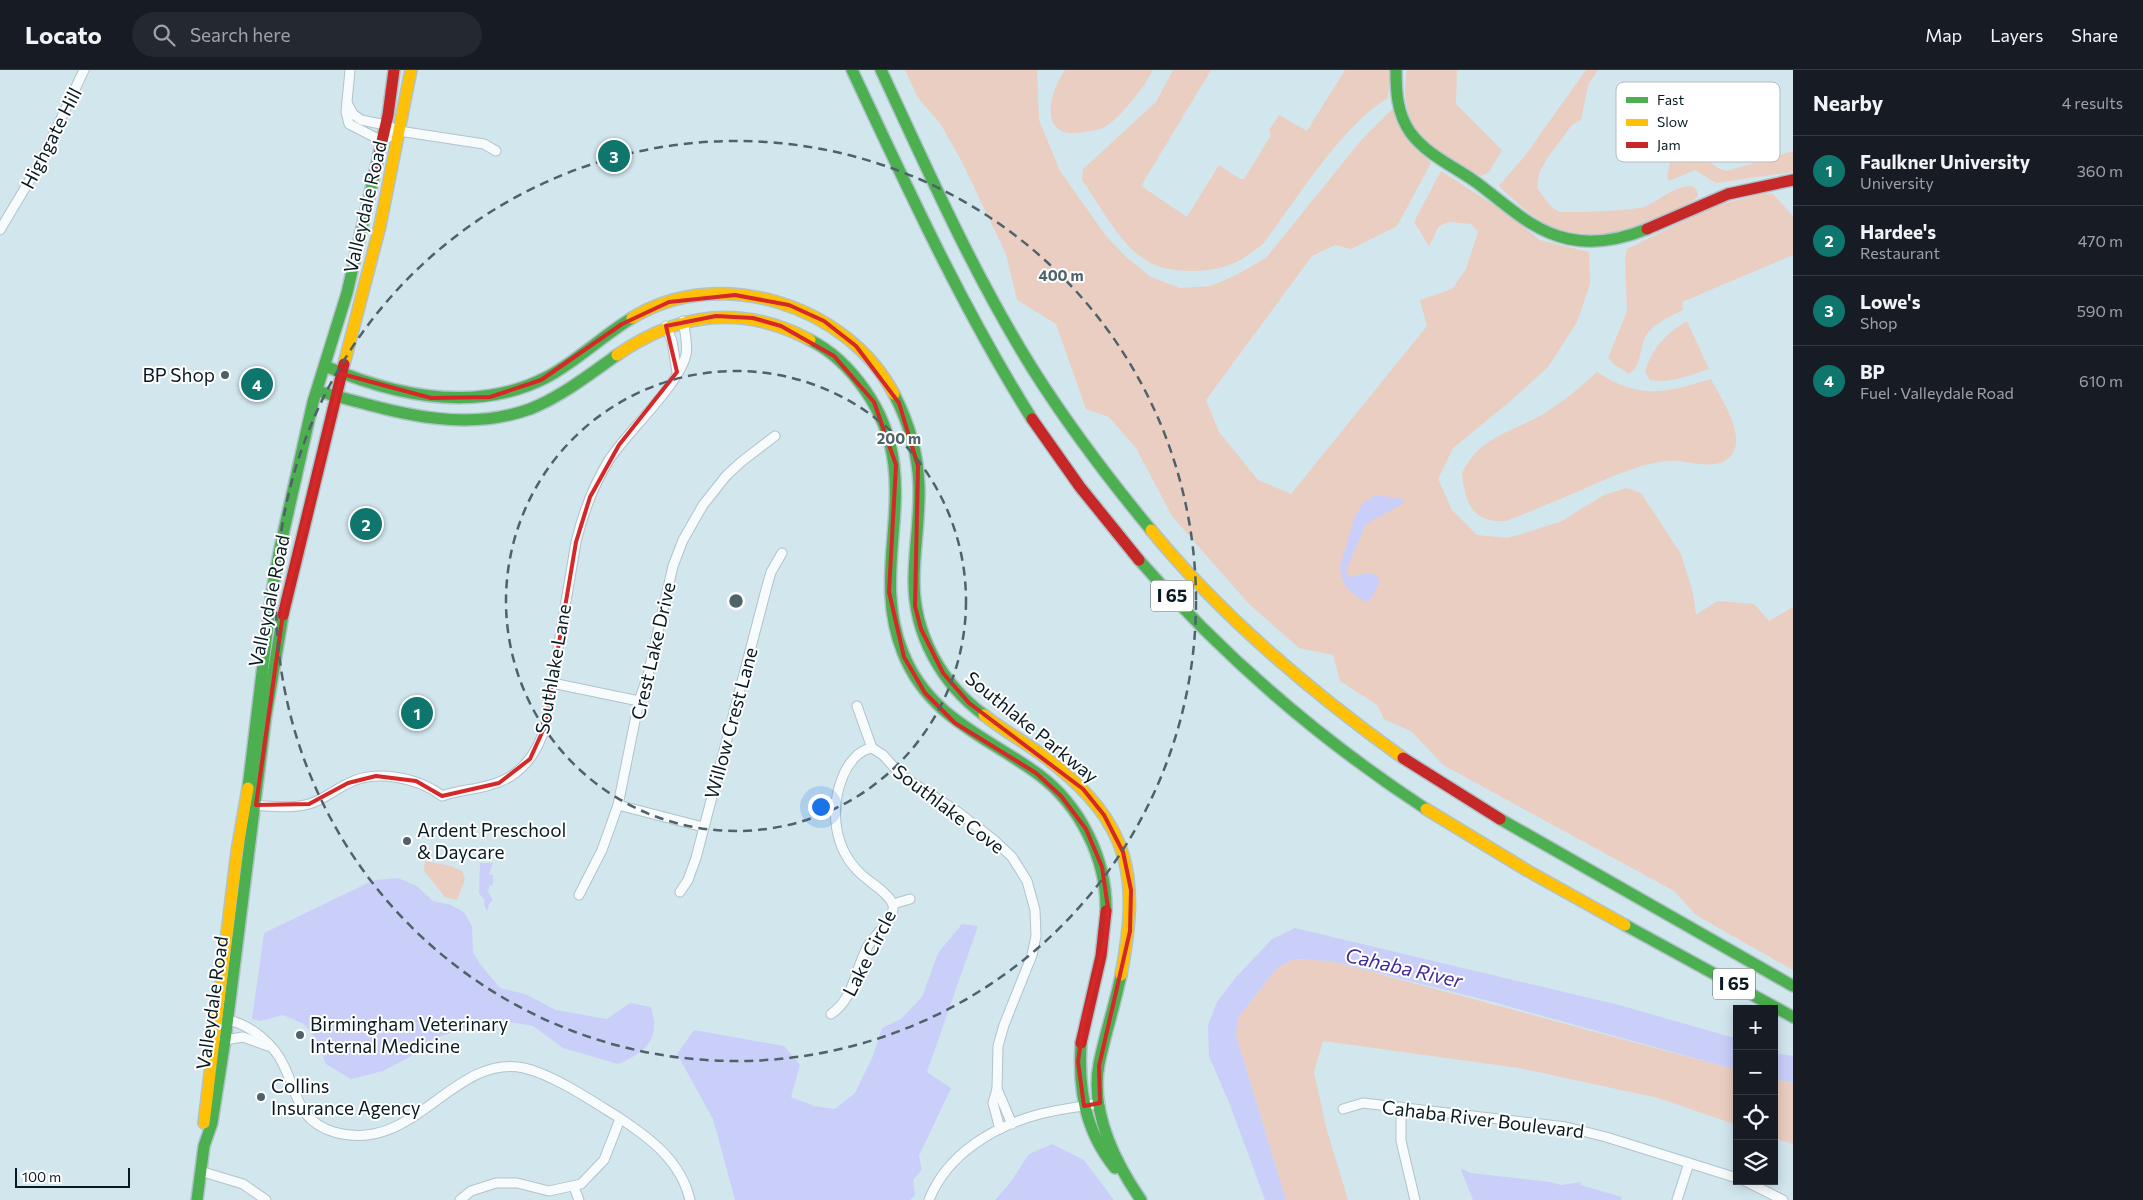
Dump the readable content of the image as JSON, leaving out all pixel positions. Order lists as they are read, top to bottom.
{
  "streets": {
    "main road": ["Valleydale Road", "I 65", "Southlake Parkway"],
    "street": [
      "Highgate Hill",
      "Crest Lake Drive",
      "Southlake Lane",
      "Willow Crest Lane",
      "Southlake Cove",
      "Lake Circle",
      "Cahaba River Boulevard"
    ]
  },
  "crossings": [
    ["Valleydale Road", "Southlake Lane"],
    ["Valleydale Road", "Southlake Parkway"],
    ["Southlake Lane", "Southlake Parkway"]
  ],
  "water": ["Cahaba River"],
  "places": [
    "BP Shop",
    "Ardent Preschool & Daycare",
    "Birmingham Veterinary Internal Medicine",
    "Collins Insurance Agency"
  ],
  "legend": ["Fast", "Slow", "Jam"],
  "scale_bar": "100 m",
  "page": {
    "header": "Locato",
    "search": "Search here",
    "nav": ["Map", "Layers", "Share"],
    "heading": ["Nearby", "4 results"],
    "list": [
      {
        "mark": "1",
        "name": "Faulkner University",
        "note": "University",
        "value": "360 m"
      },
      {
        "mark": "2",
        "name": "Hardee's",
        "note": "Restaurant",
        "value": "470 m"
      },
      {
        "mark": "3",
        "name": "Lowe's",
        "note": "Shop",
        "value": "590 m"
      },
      {
        "mark": "4",
        "name": "BP",
        "note": "Fuel · Valleydale Road",
        "value": "610 m"
      }
    ],
    "pins": [
      "3",
      "4",
      "2",
      "1"
    ],
    "map_buttons": ["+", "−"],
    "scale": "100 m"
  },
  "rings": ["400 m", "200 m"]
}
